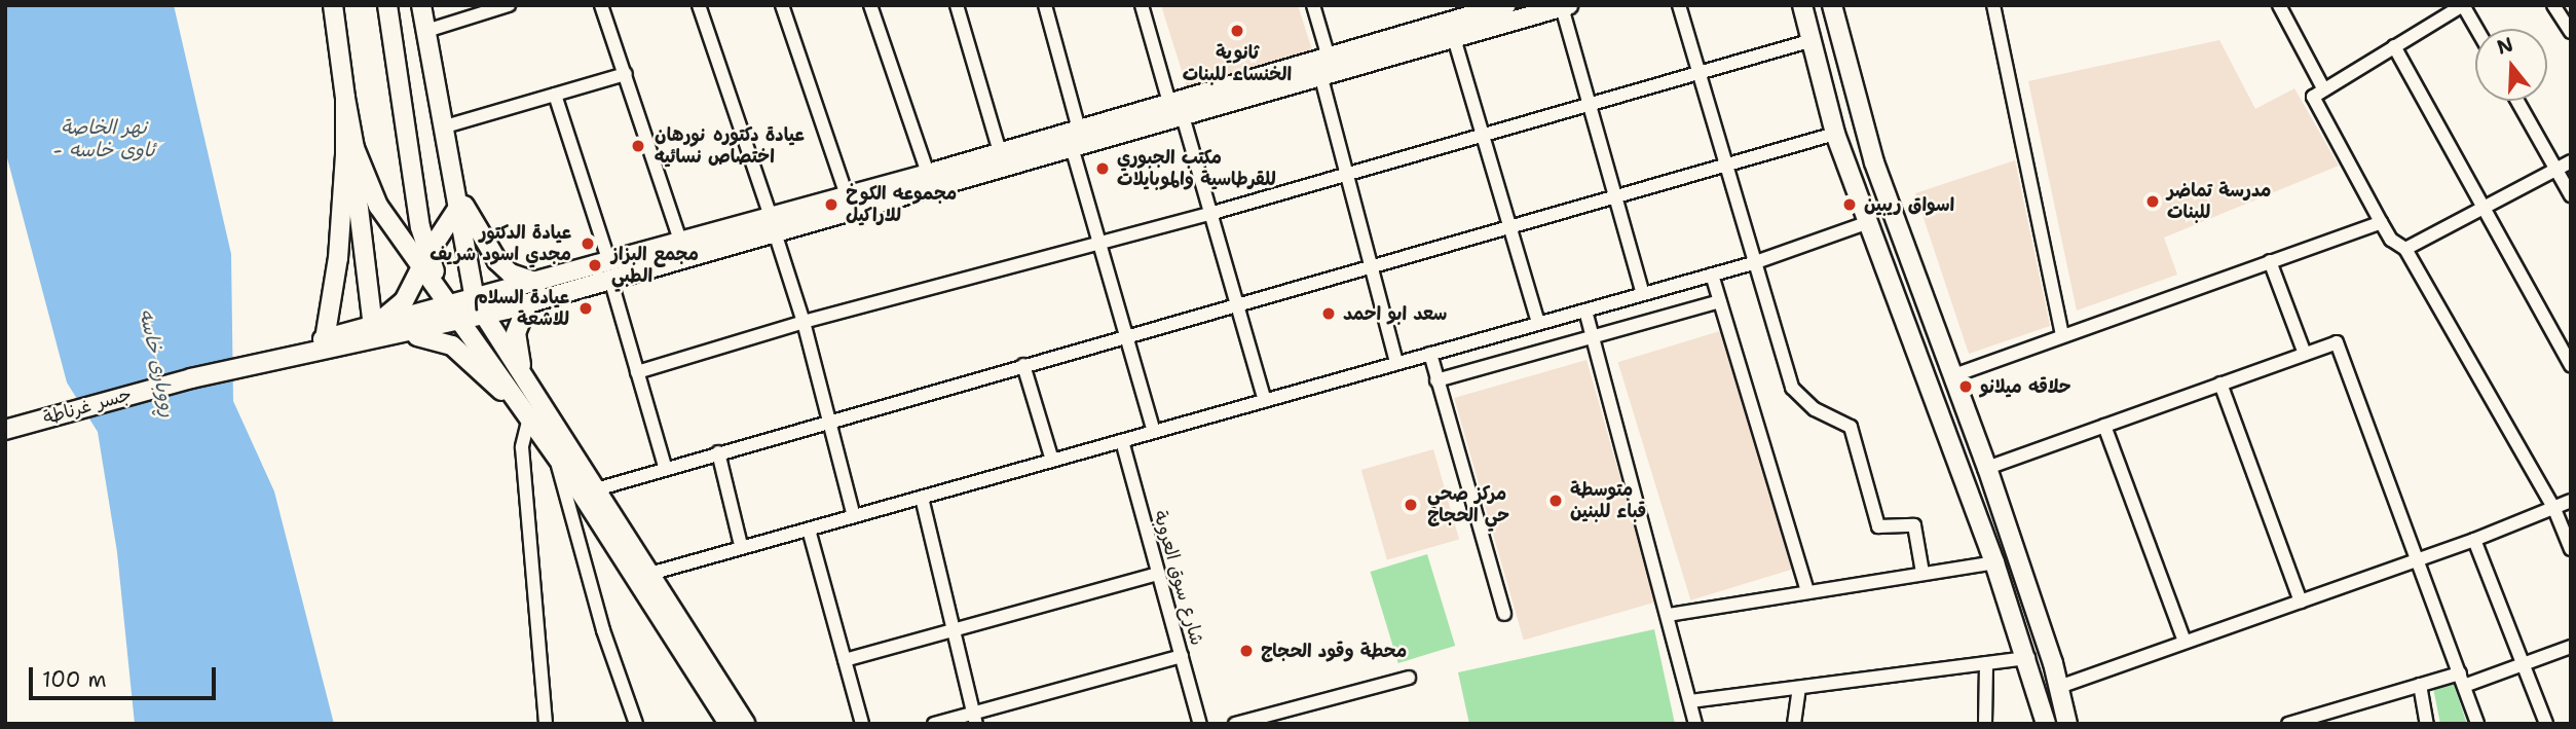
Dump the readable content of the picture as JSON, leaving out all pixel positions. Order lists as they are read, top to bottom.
{
  "streets": {
    "main road": ["جسر غرناطة"],
    "street": ["شارع سوق العروبة"]
  },
  "water": ["نهر الخاصة - ئاوی خاسە", "ڕووباری خاسە"],
  "places": [
    "ثانوية الخنساء للبنات",
    "عيادة دكتوره نورهان اختصاص نسائيه",
    "مكتب الجبوري للقرطاسية والموبايلات",
    "مدرسة تماضر للبنات",
    "مجموعه الكوخ للاراكيل",
    "اسواق ريبين",
    "عيادة الدكتور مجدي اسود شريف",
    "مجمع البزاز الطبي",
    "عيادة السلام للاشعة",
    "سعد ابو احمد",
    "حلاقه ميلانو",
    "متوسطة قباء للبنين",
    "مركز صحي حي الحجاج",
    "محطة وقود الحجاج"
  ],
  "scale_bar": "100 m",
  "north": "top"
}
